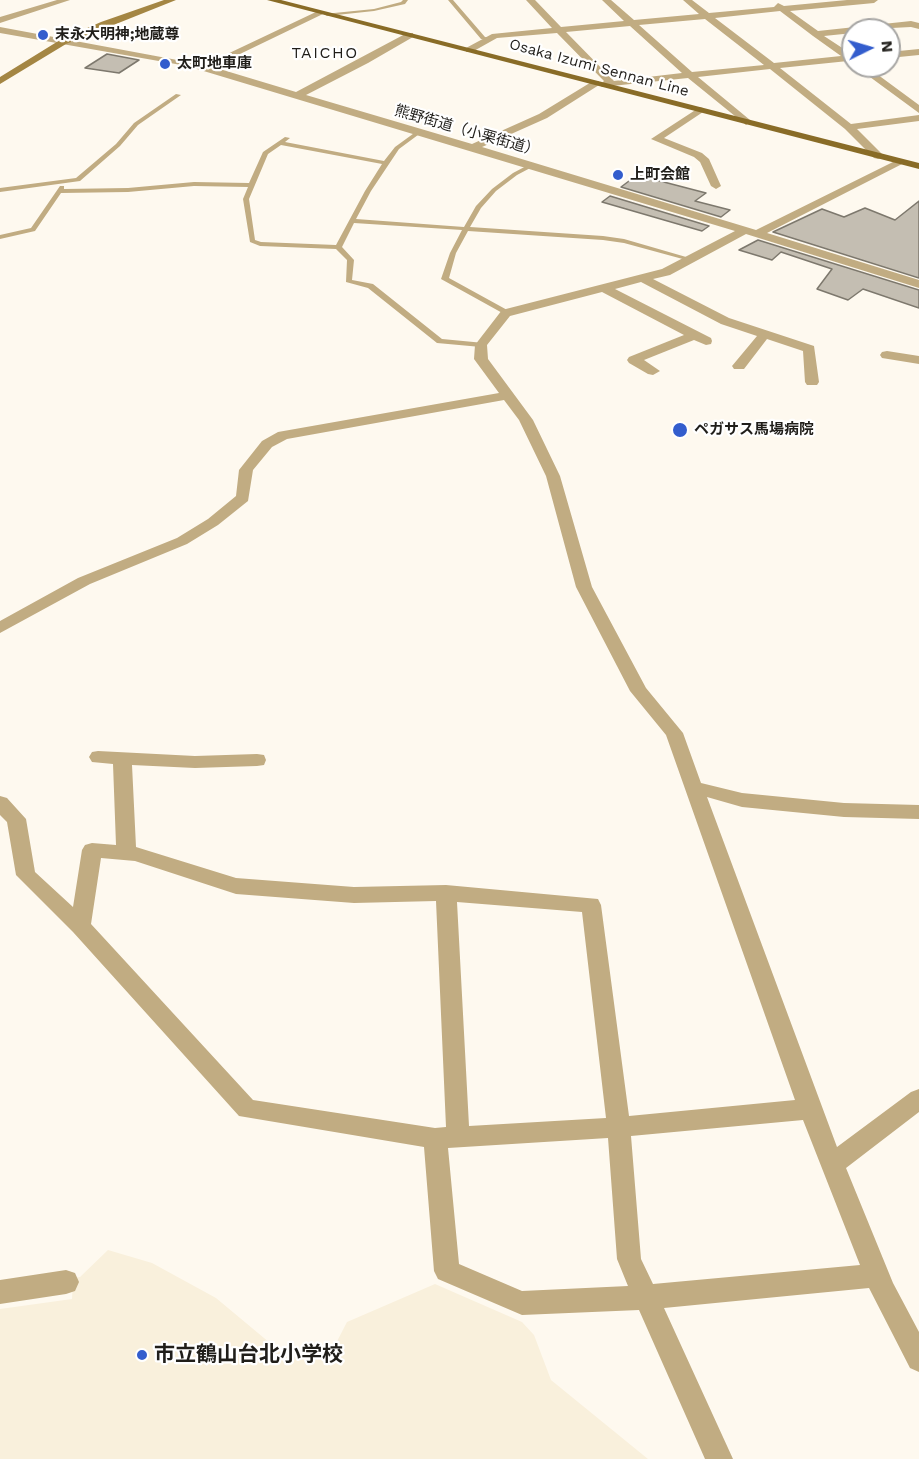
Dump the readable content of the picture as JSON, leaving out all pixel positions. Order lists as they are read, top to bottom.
{
  "streets": {
    "main road": ["Osaka Izumi Sennan Line"],
    "street": ["熊野街道（小栗街道）"]
  },
  "districts": ["TAICHO"],
  "places": [
    "末永大明神;地蔵尊",
    "太町地車庫",
    "上町会館",
    "ペガサス馬場病院",
    "市立鶴山台北小学校"
  ],
  "north": "right"
}
